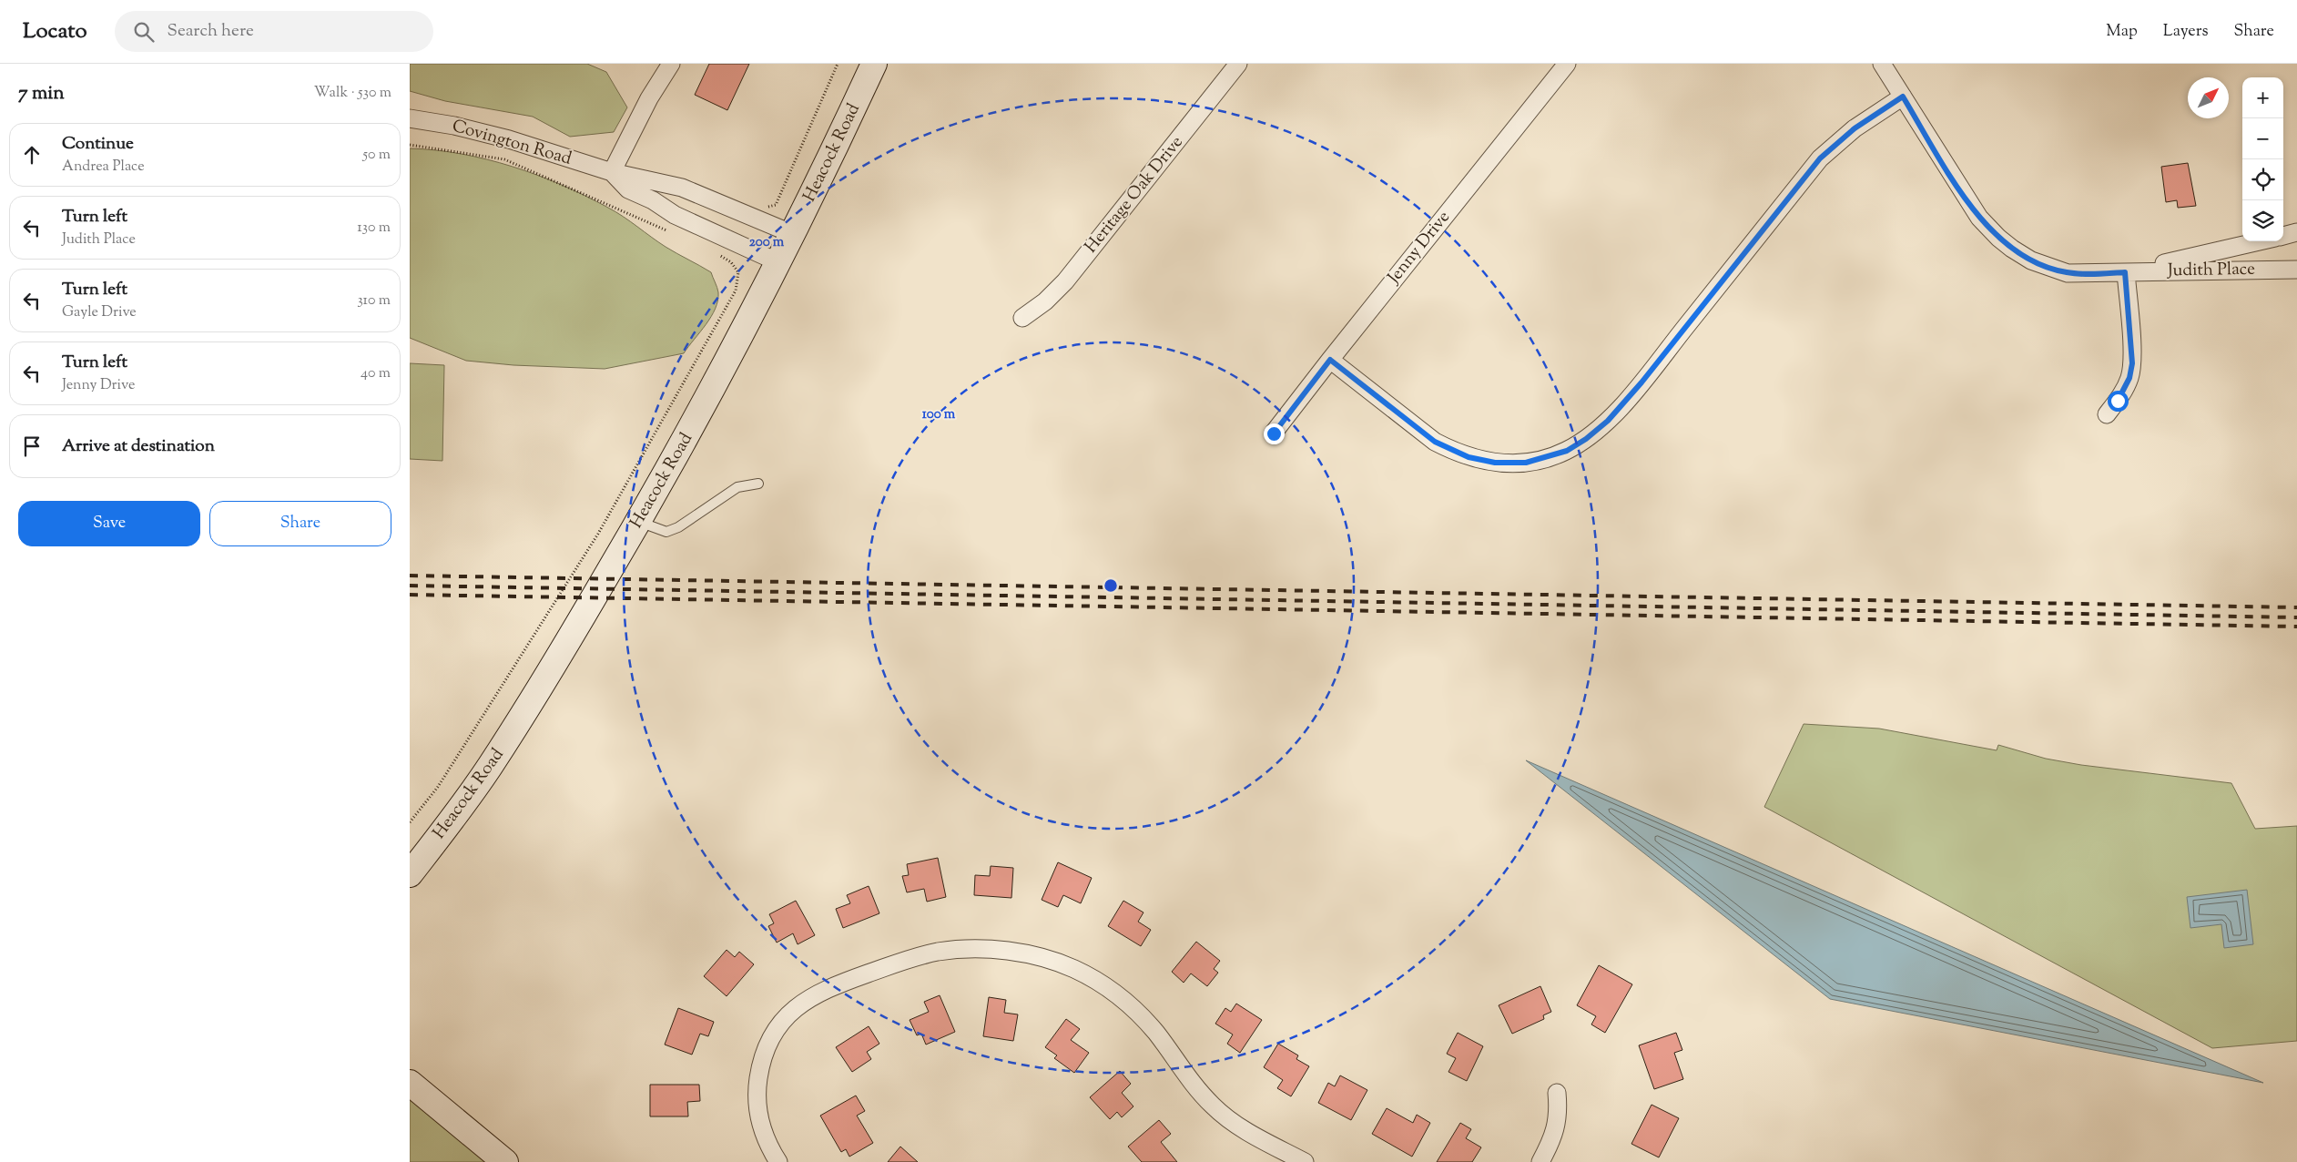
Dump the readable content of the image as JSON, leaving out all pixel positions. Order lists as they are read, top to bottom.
{
  "streets": {
    "main road": ["Heacock Road"],
    "street": [
      "Covington Road",
      "Heritage Oak Drive",
      "Jenny Drive",
      "Judith Place"
    ]
  },
  "crossings": [
    ["Covington Road", "Heacock Road"]
  ],
  "north": "top right",
  "page": {
    "header": "Locato",
    "search": "Search here",
    "nav": ["Map", "Layers", "Share"],
    "heading": ["7 min", "Walk · 530 m"],
    "map_buttons": ["+", "−"],
    "list": [
      ["Continue", "Andrea Place", "50 m"],
      ["Turn left", "Judith Place", "130 m"],
      ["Turn left", "Gayle Drive", "310 m"],
      ["Turn left", "Jenny Drive", "40 m"],
      "Arrive at destination"
    ],
    "buttons": ["Save", "Share"]
  },
  "rings": ["200 m", "100 m"]
}
